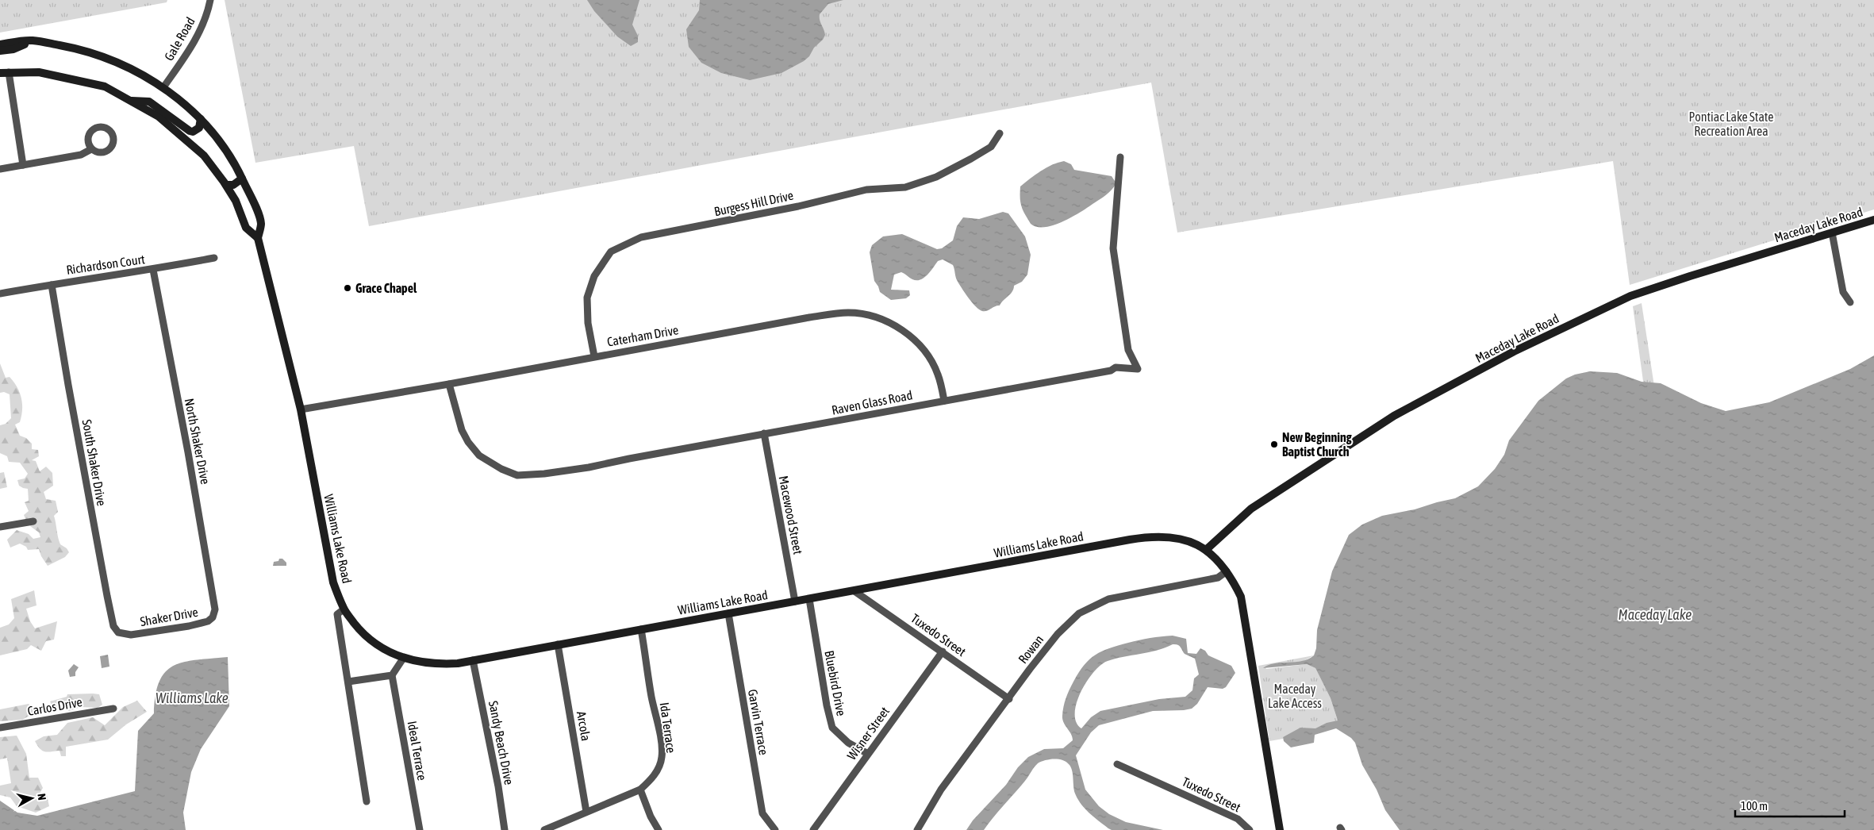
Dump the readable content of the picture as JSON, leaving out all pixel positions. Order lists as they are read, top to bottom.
{
  "streets": {
    "main road": ["Maceday Lake Road", "Williams Lake Road"],
    "street": [
      "Gale Road",
      "Burgess Hill Drive",
      "Richardson Court",
      "Caterham Drive",
      "Raven Glass Road",
      "North Shaker Drive",
      "South Shaker Drive",
      "Macewood Street",
      "Shaker Drive",
      "Tuxedo Street",
      "Rowan",
      "Bluebird Drive",
      "Carlos Drive",
      "Garvin Terrace",
      "Arcola",
      "Ida Terrace",
      "Wisner Street",
      "Sandy Beach Drive",
      "Ideal Terrace"
    ]
  },
  "crossings": [
    ["Gale Road", "Williams Lake Road"],
    ["Burgess Hill Drive", "Caterham Drive"],
    ["Maceday Lake Road", "Williams Lake Road"],
    ["Richardson Court", "North Shaker Drive"],
    ["Richardson Court", "South Shaker Drive"],
    ["Caterham Drive", "Raven Glass Road"],
    ["Caterham Drive", "Williams Lake Road"],
    ["Raven Glass Road", "Macewood Street"],
    ["North Shaker Drive", "Shaker Drive"],
    ["South Shaker Drive", "Shaker Drive"],
    ["Macewood Street", "Williams Lake Road"],
    ["Williams Lake Road", "Tuxedo Street"],
    ["Williams Lake Road", "Rowan"],
    ["Williams Lake Road", "Bluebird Drive"],
    ["Williams Lake Road", "Garvin Terrace"],
    ["Williams Lake Road", "Arcola"],
    ["Williams Lake Road", "Ida Terrace"],
    ["Williams Lake Road", "Sandy Beach Drive"],
    ["Tuxedo Street", "Rowan"],
    ["Tuxedo Street", "Wisner Street"],
    ["Bluebird Drive", "Wisner Street"],
    ["Arcola", "Ida Terrace"]
  ],
  "water": ["Maceday Lake", "Williams Lake"],
  "parks": ["Pontiac Lake State Recreation Area", "Maceday Lake Access"],
  "places": ["Grace Chapel", "New Beginning Baptist Church"],
  "scale_bar": "100 m",
  "north": "right"
}
